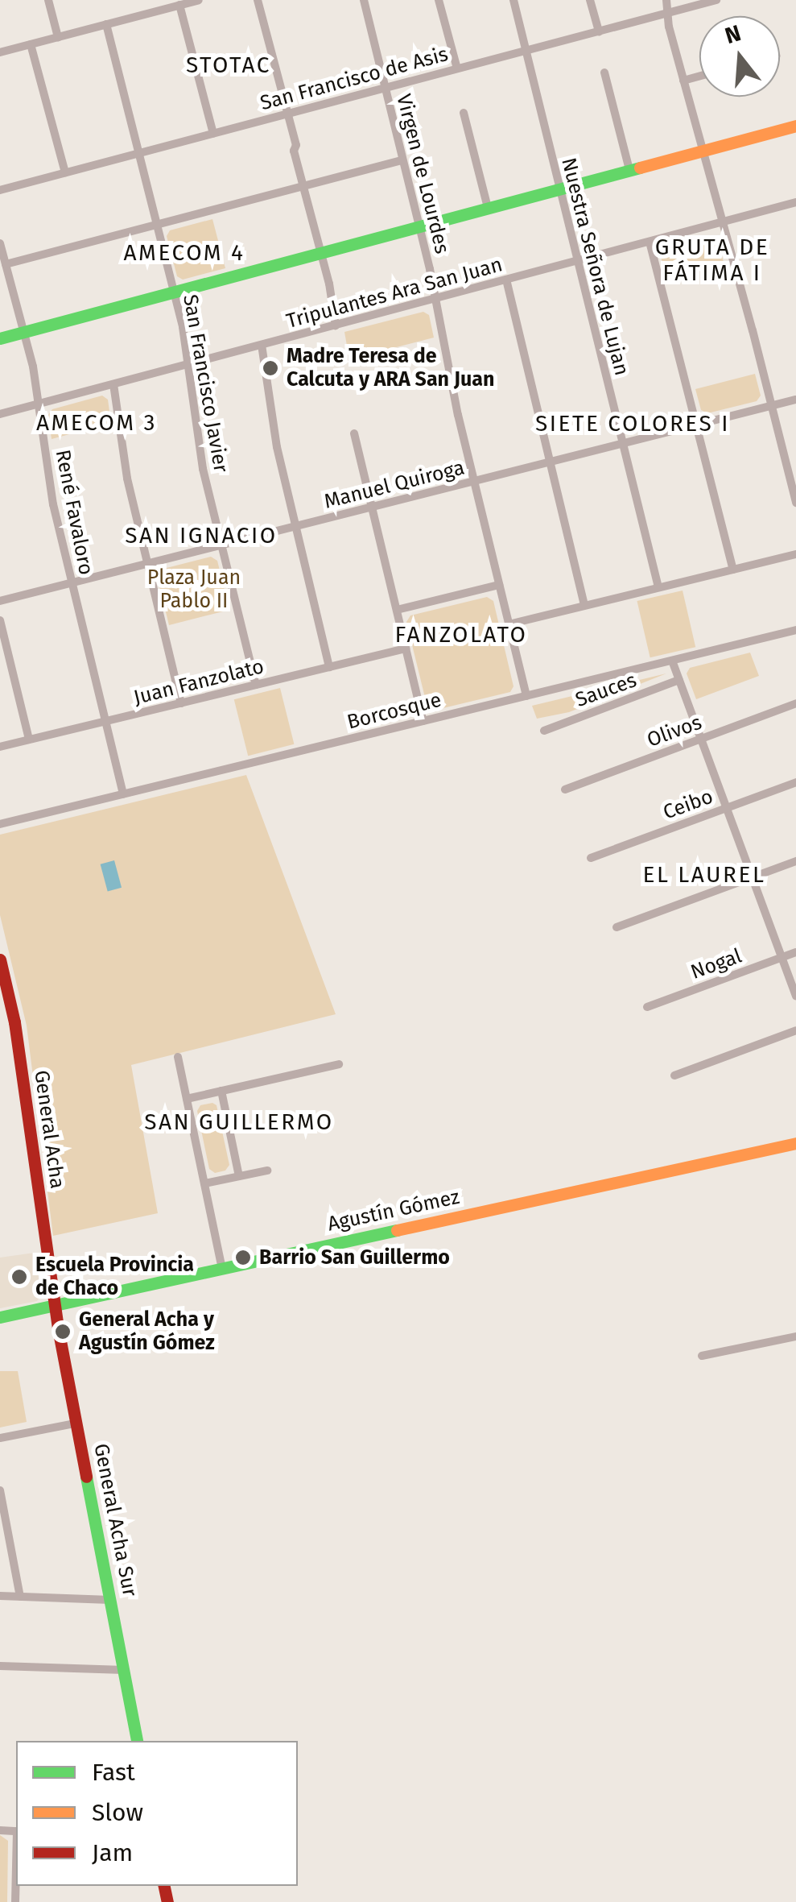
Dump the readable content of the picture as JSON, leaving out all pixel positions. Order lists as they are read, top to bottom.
{
  "streets": {
    "street": [
      "San Francisco de Asis",
      "Virgen de Lourdes",
      "Nuestra Señora de Lujan",
      "Tripulantes Ara San Juan",
      "San Francisco Javier",
      "Manuel Quiroga",
      "René Favaloro",
      "Juan Fanzolato",
      "Sauces",
      "Borcosque",
      "Olivos",
      "Ceibo",
      "Nogal",
      "General Acha",
      "Agustín Gómez",
      "General Acha Sur"
    ]
  },
  "crossings": [
    ["San Francisco de Asis", "Virgen de Lourdes"],
    ["San Francisco de Asis", "Nuestra Señora de Lujan"],
    ["San Francisco de Asis", "San Francisco Javier"],
    ["Virgen de Lourdes", "Tripulantes Ara San Juan"],
    ["Virgen de Lourdes", "Manuel Quiroga"],
    ["Virgen de Lourdes", "Borcosque"],
    ["Nuestra Señora de Lujan", "Tripulantes Ara San Juan"],
    ["Nuestra Señora de Lujan", "Manuel Quiroga"],
    ["Tripulantes Ara San Juan", "San Francisco Javier"],
    ["Tripulantes Ara San Juan", "René Favaloro"],
    ["San Francisco Javier", "Manuel Quiroga"],
    ["San Francisco Javier", "Juan Fanzolato"],
    ["Manuel Quiroga", "René Favaloro"],
    ["René Favaloro", "Juan Fanzolato"],
    ["René Favaloro", "Borcosque"],
    ["General Acha", "Agustín Gómez"],
    ["General Acha", "General Acha Sur"],
    ["Agustín Gómez", "General Acha Sur"]
  ],
  "districts": [
    "STOTAC",
    "GRUTA DE FÁTIMA I",
    "AMECOM 4",
    "AMECOM 3",
    "SIETE COLORES I",
    "SAN IGNACIO",
    "FANZOLATO",
    "EL LAUREL",
    "SAN GUILLERMO"
  ],
  "parks": ["Plaza Juan Pablo II"],
  "places": [
    "Madre Teresa de Calcuta y ARA San Juan",
    "Barrio San Guillermo",
    "Escuela Provincia de Chaco",
    "General Acha y Agustín Gómez"
  ],
  "legend": ["Fast", "Slow", "Jam"],
  "north": "top"
}
